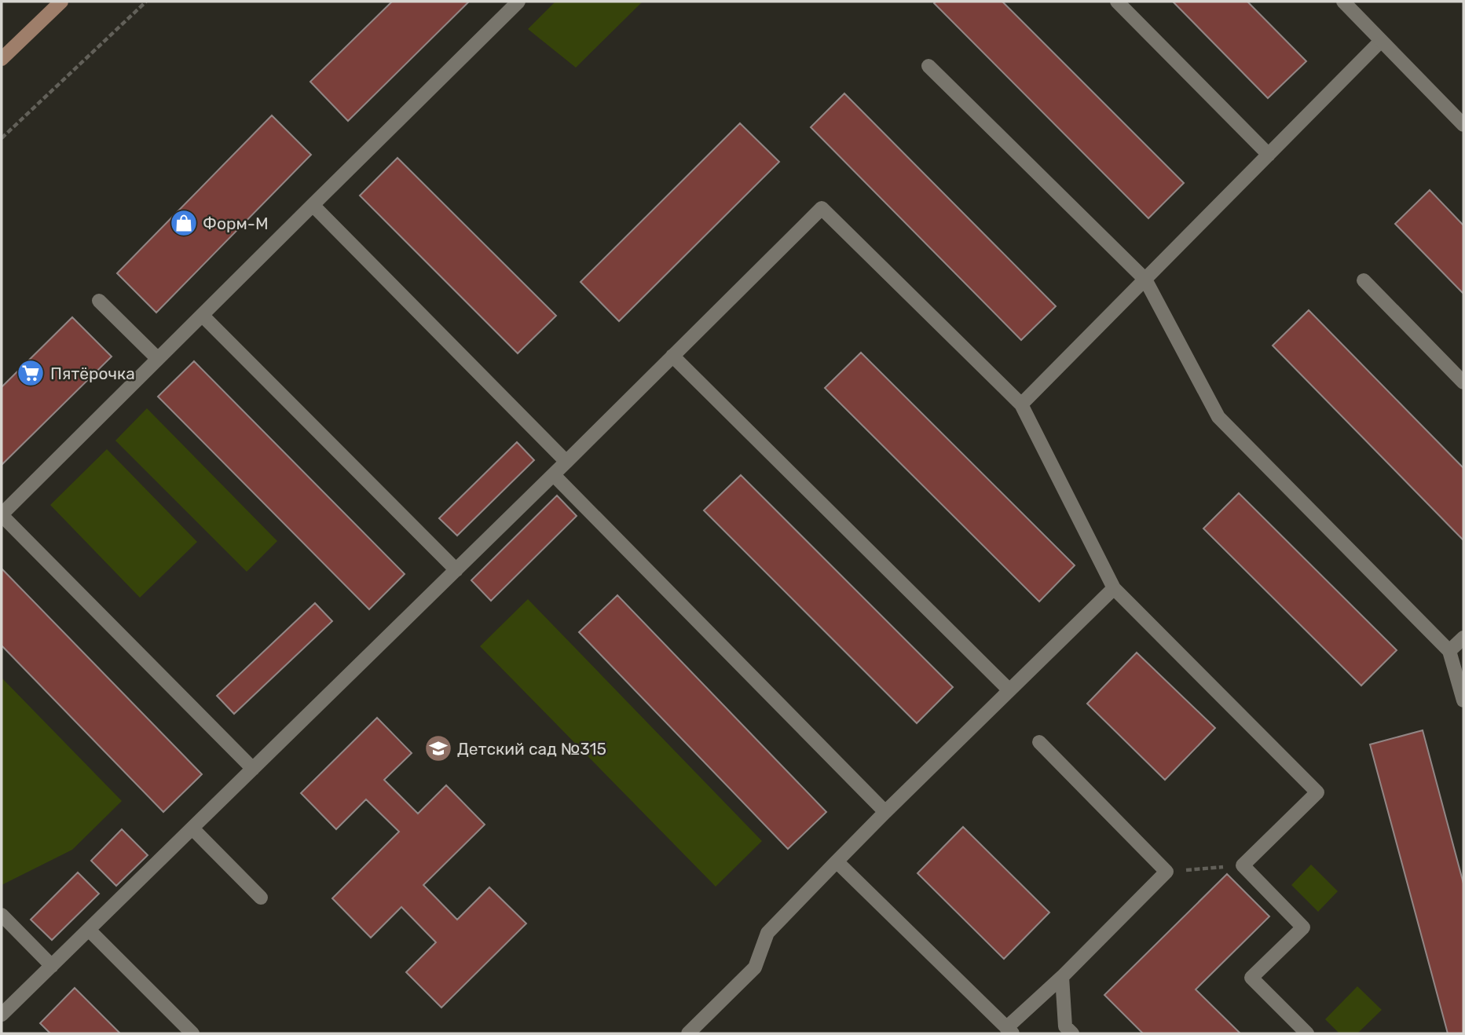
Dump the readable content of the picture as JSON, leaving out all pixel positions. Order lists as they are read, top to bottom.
{
  "places": {
    "shop": ["Форм-М"],
    "supermarket": ["Пятёрочка"],
    "school or university": ["Детский сад №315"]
  }
}
